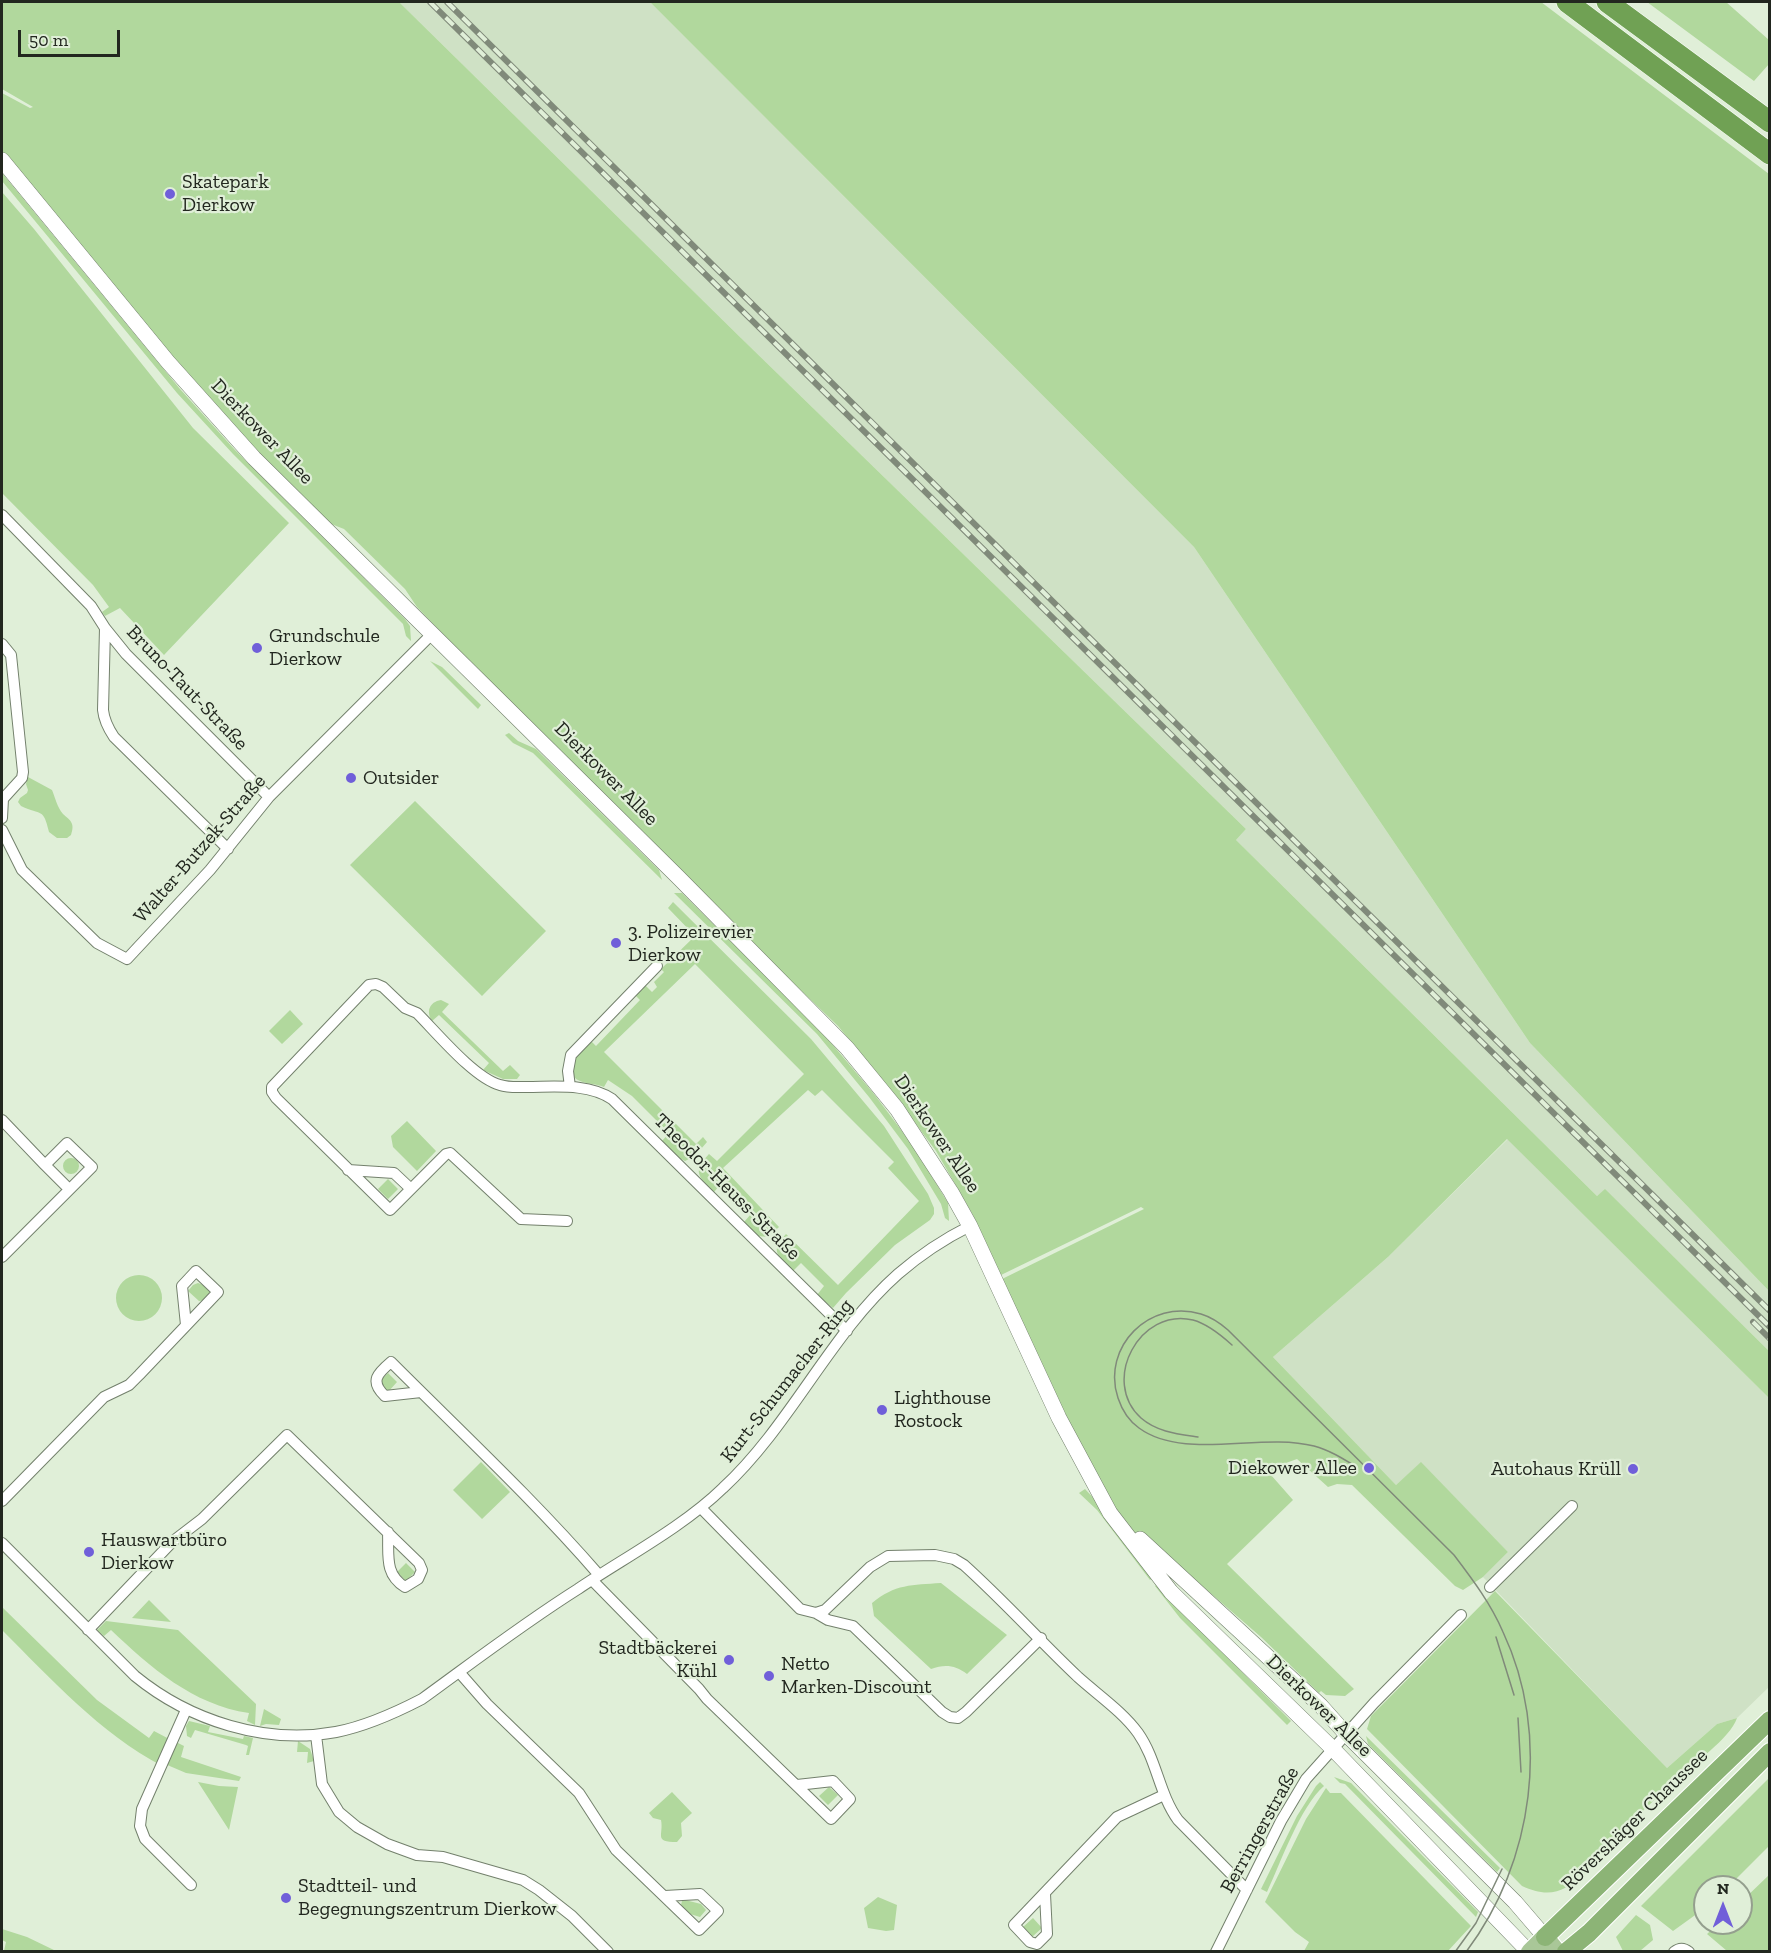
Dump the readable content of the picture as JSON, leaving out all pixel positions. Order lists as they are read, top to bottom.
{
  "streets": {
    "highway": ["Rövershäger Chaussee"],
    "main road": ["Dierkower Allee"],
    "street": [
      "Bruno-Taut-Straße",
      "Walter-Butzek-Straße",
      "Theodor-Heuss-Straße",
      "Kurt-Schumacher-Ring",
      "Berringerstraße"
    ]
  },
  "crossings": [
    ["Dierkower Allee", "Walter-Butzek-Straße"],
    ["Dierkower Allee", "Kurt-Schumacher-Ring"],
    ["Dierkower Allee", "Rövershäger Chaussee"],
    ["Dierkower Allee", "Berringerstraße"],
    ["Bruno-Taut-Straße", "Walter-Butzek-Straße"],
    ["Theodor-Heuss-Straße", "Kurt-Schumacher-Ring"]
  ],
  "places": [
    "Skatepark Dierkow",
    "Grundschule Dierkow",
    "Outsider",
    "3. Polizeirevier Dierkow",
    "Lighthouse Rostock",
    "Diekower Allee",
    "Autohaus Krüll",
    "Hauswartbüro Dierkow",
    "Stadtbäckerei Kühl",
    "Netto Marken-Discount",
    "Stadtteil- und Begegnungszentrum Dierkow"
  ],
  "scale_bar": "50 m",
  "north": "top"
}
